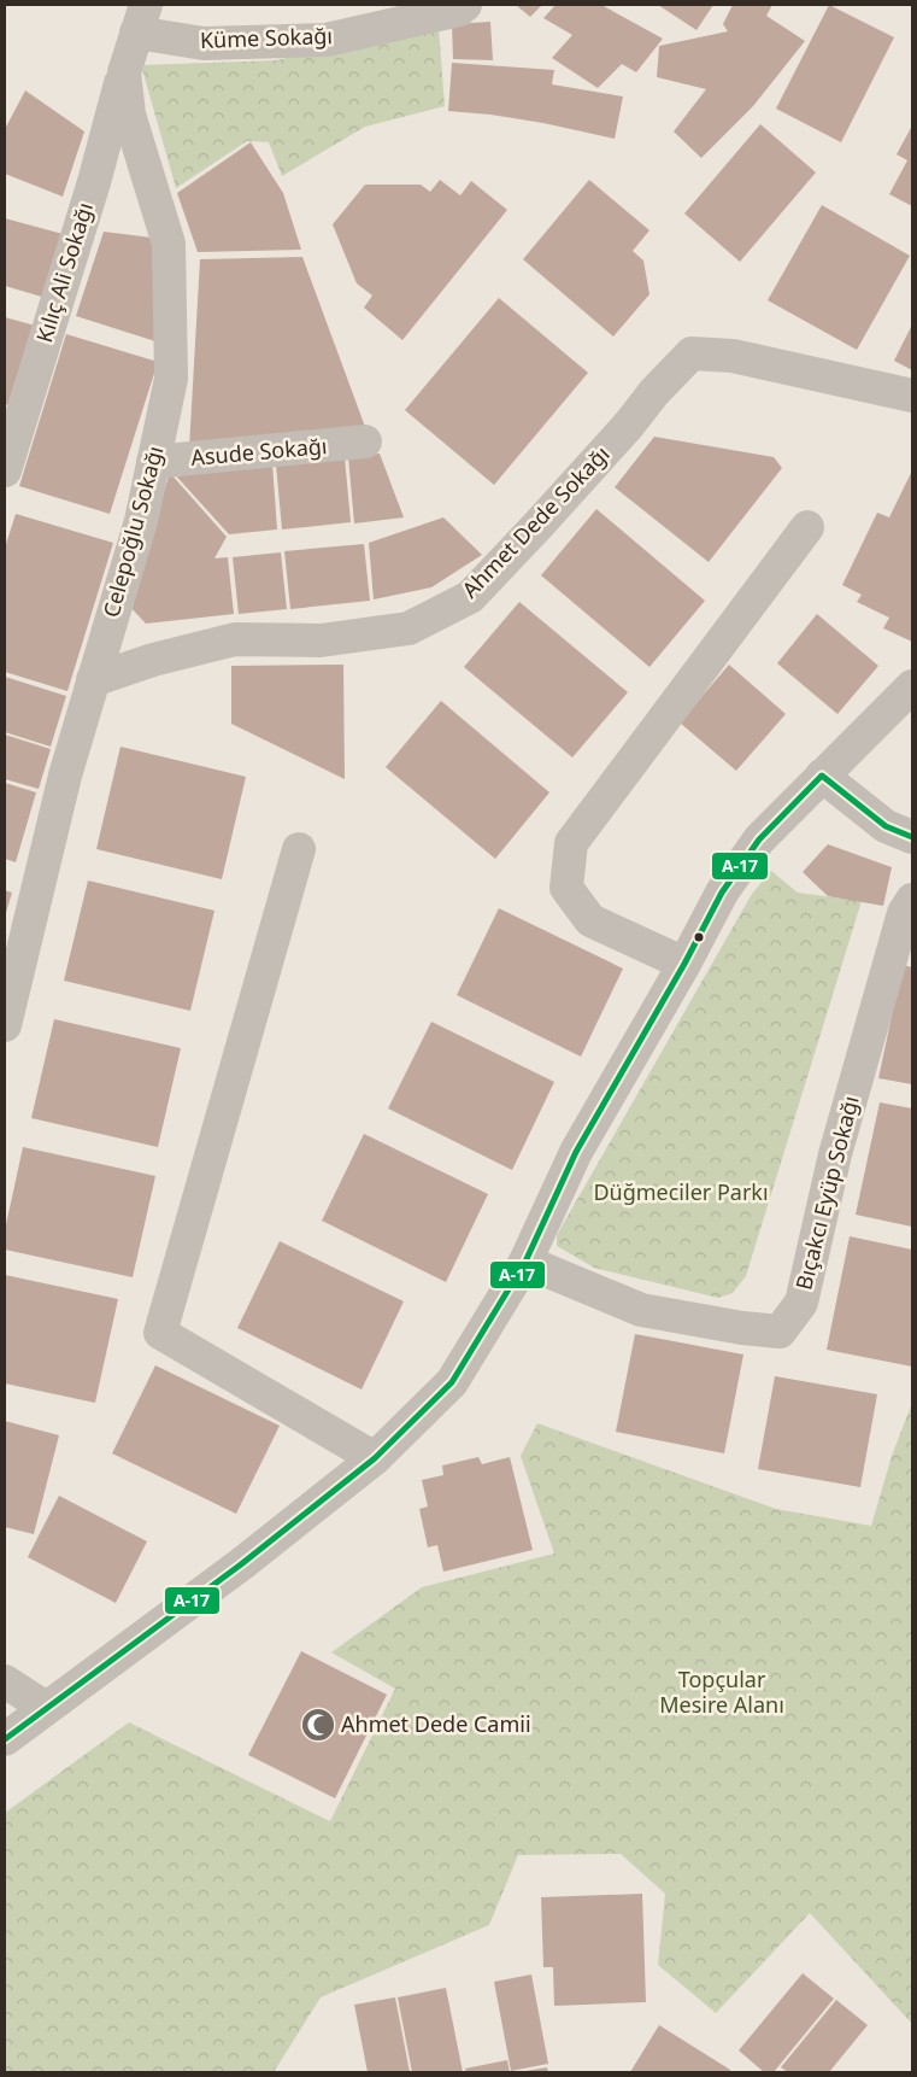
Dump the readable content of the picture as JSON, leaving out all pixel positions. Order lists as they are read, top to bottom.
{
  "streets": {
    "street": [
      "Küme Sokağı",
      "Kılıç Ali Sokağı",
      "Asude Sokağı",
      "Ahmet Dede Sokağı",
      "Celepoğlu Sokağı",
      "Bıçakcı Eyüp Sokağı"
    ]
  },
  "crossings": [
    ["Küme Sokağı", "Celepoğlu Sokağı"],
    ["Kılıç Ali Sokağı", "Celepoğlu Sokağı"],
    ["Asude Sokağı", "Celepoğlu Sokağı"],
    ["Ahmet Dede Sokağı", "Celepoğlu Sokağı"]
  ],
  "parks": ["Düğmeciler Parkı", "Topçular Mesire Alanı"],
  "places": {
    "mosque": ["Ahmet Dede Camii"]
  },
  "lines": ["transit line A-17"]
}
